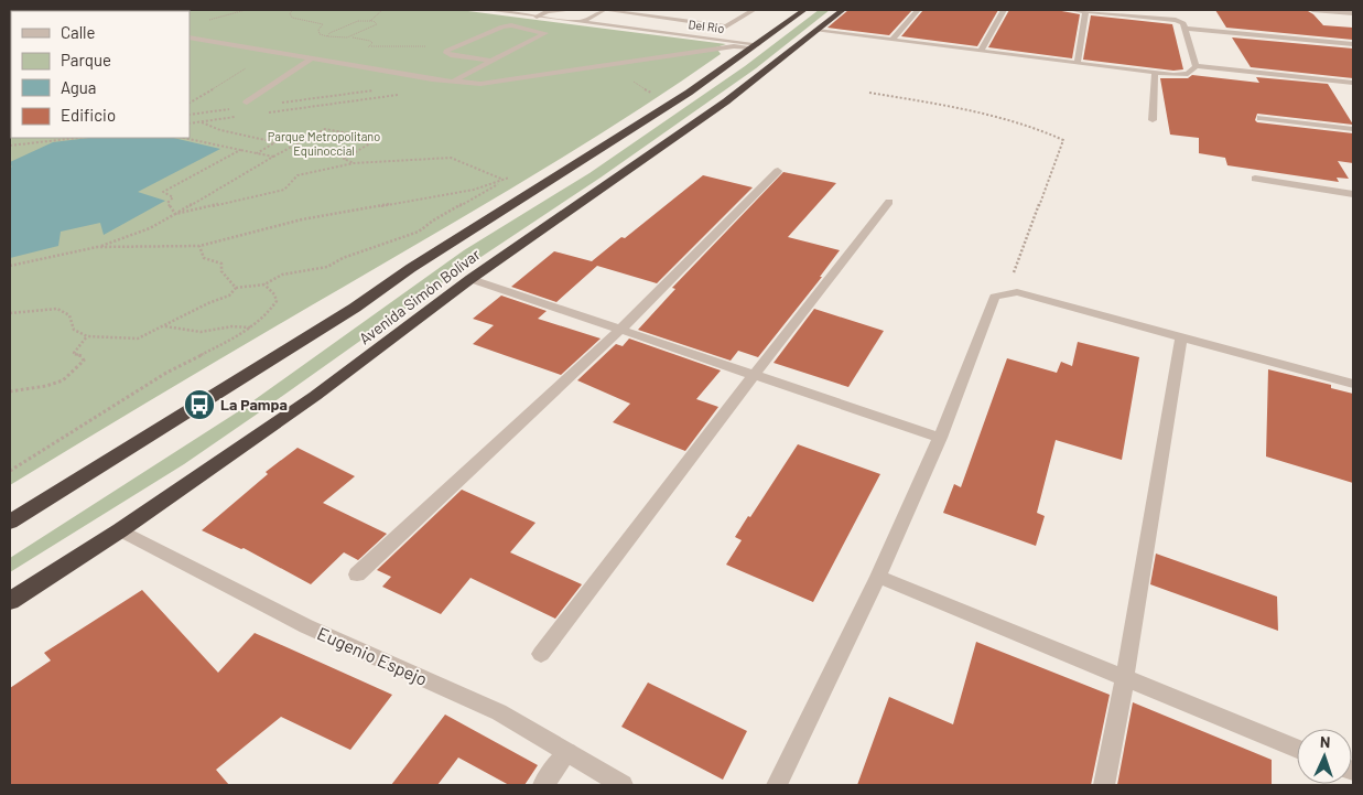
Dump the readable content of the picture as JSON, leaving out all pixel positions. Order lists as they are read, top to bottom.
{
  "streets": {
    "highway": ["Avenida Simón Bolívar"],
    "street": ["Del Rio", "Eugenio Espejo"]
  },
  "crossings": [
    ["Del Rio", "Avenida Simón Bolívar"],
    ["Avenida Simón Bolívar", "Eugenio Espejo"]
  ],
  "parks": ["Parque Metropolitano Equinoccial"],
  "places": {
    "bus stop": ["La Pampa"]
  },
  "legend": [
    "Calle",
    "Parque",
    "Agua",
    "Edificio"
  ],
  "north": "top"
}
